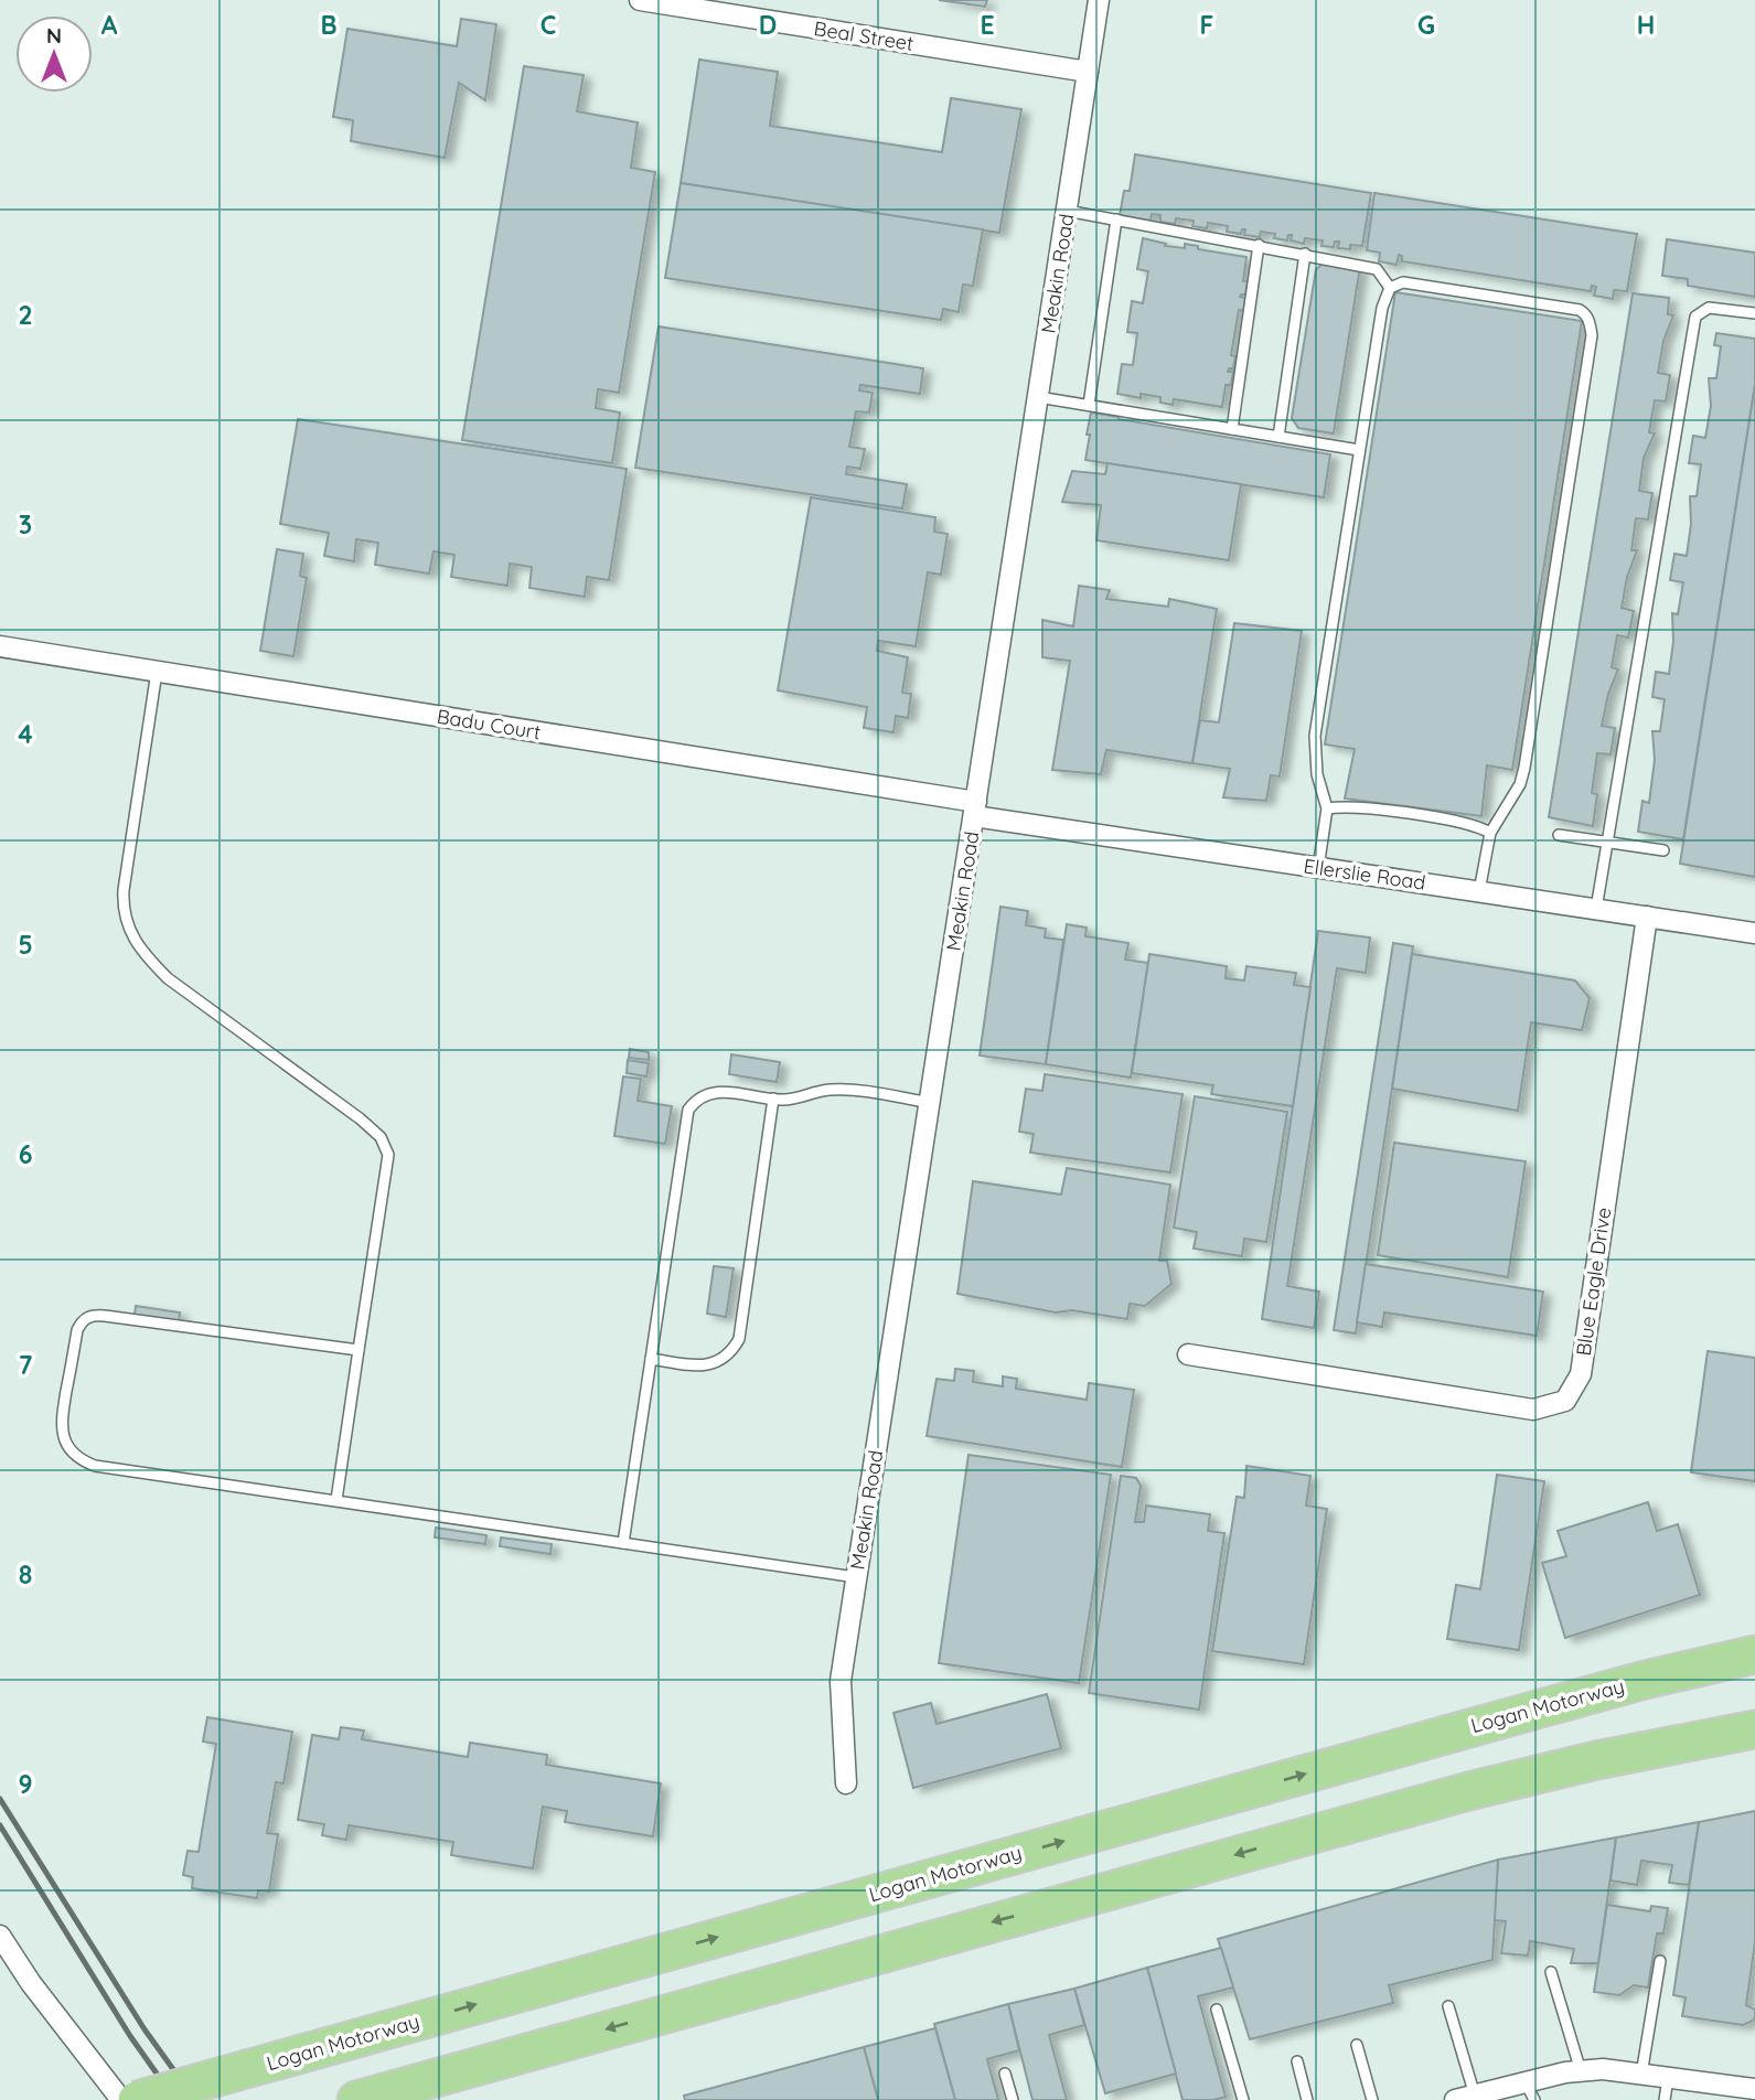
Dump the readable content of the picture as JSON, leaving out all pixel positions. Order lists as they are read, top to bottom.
{
  "streets": {
    "highway": ["Logan Motorway"],
    "street": [
      "Beal Street",
      "Meakin Road",
      "Badu Court",
      "Ellerslie Road",
      "Blue Eagle Drive"
    ]
  },
  "crossings": [
    ["Beal Street", "Meakin Road"],
    ["Meakin Road", "Badu Court"],
    ["Meakin Road", "Ellerslie Road"],
    ["Badu Court", "Ellerslie Road"],
    ["Ellerslie Road", "Blue Eagle Drive"]
  ],
  "north": "top",
  "grid": {
    "columns": [
      "A",
      "B",
      "C",
      "D",
      "E",
      "F",
      "G",
      "H"
    ],
    "rows": [
      "2",
      "3",
      "4",
      "5",
      "6",
      "7",
      "8",
      "9"
    ]
  }
}
